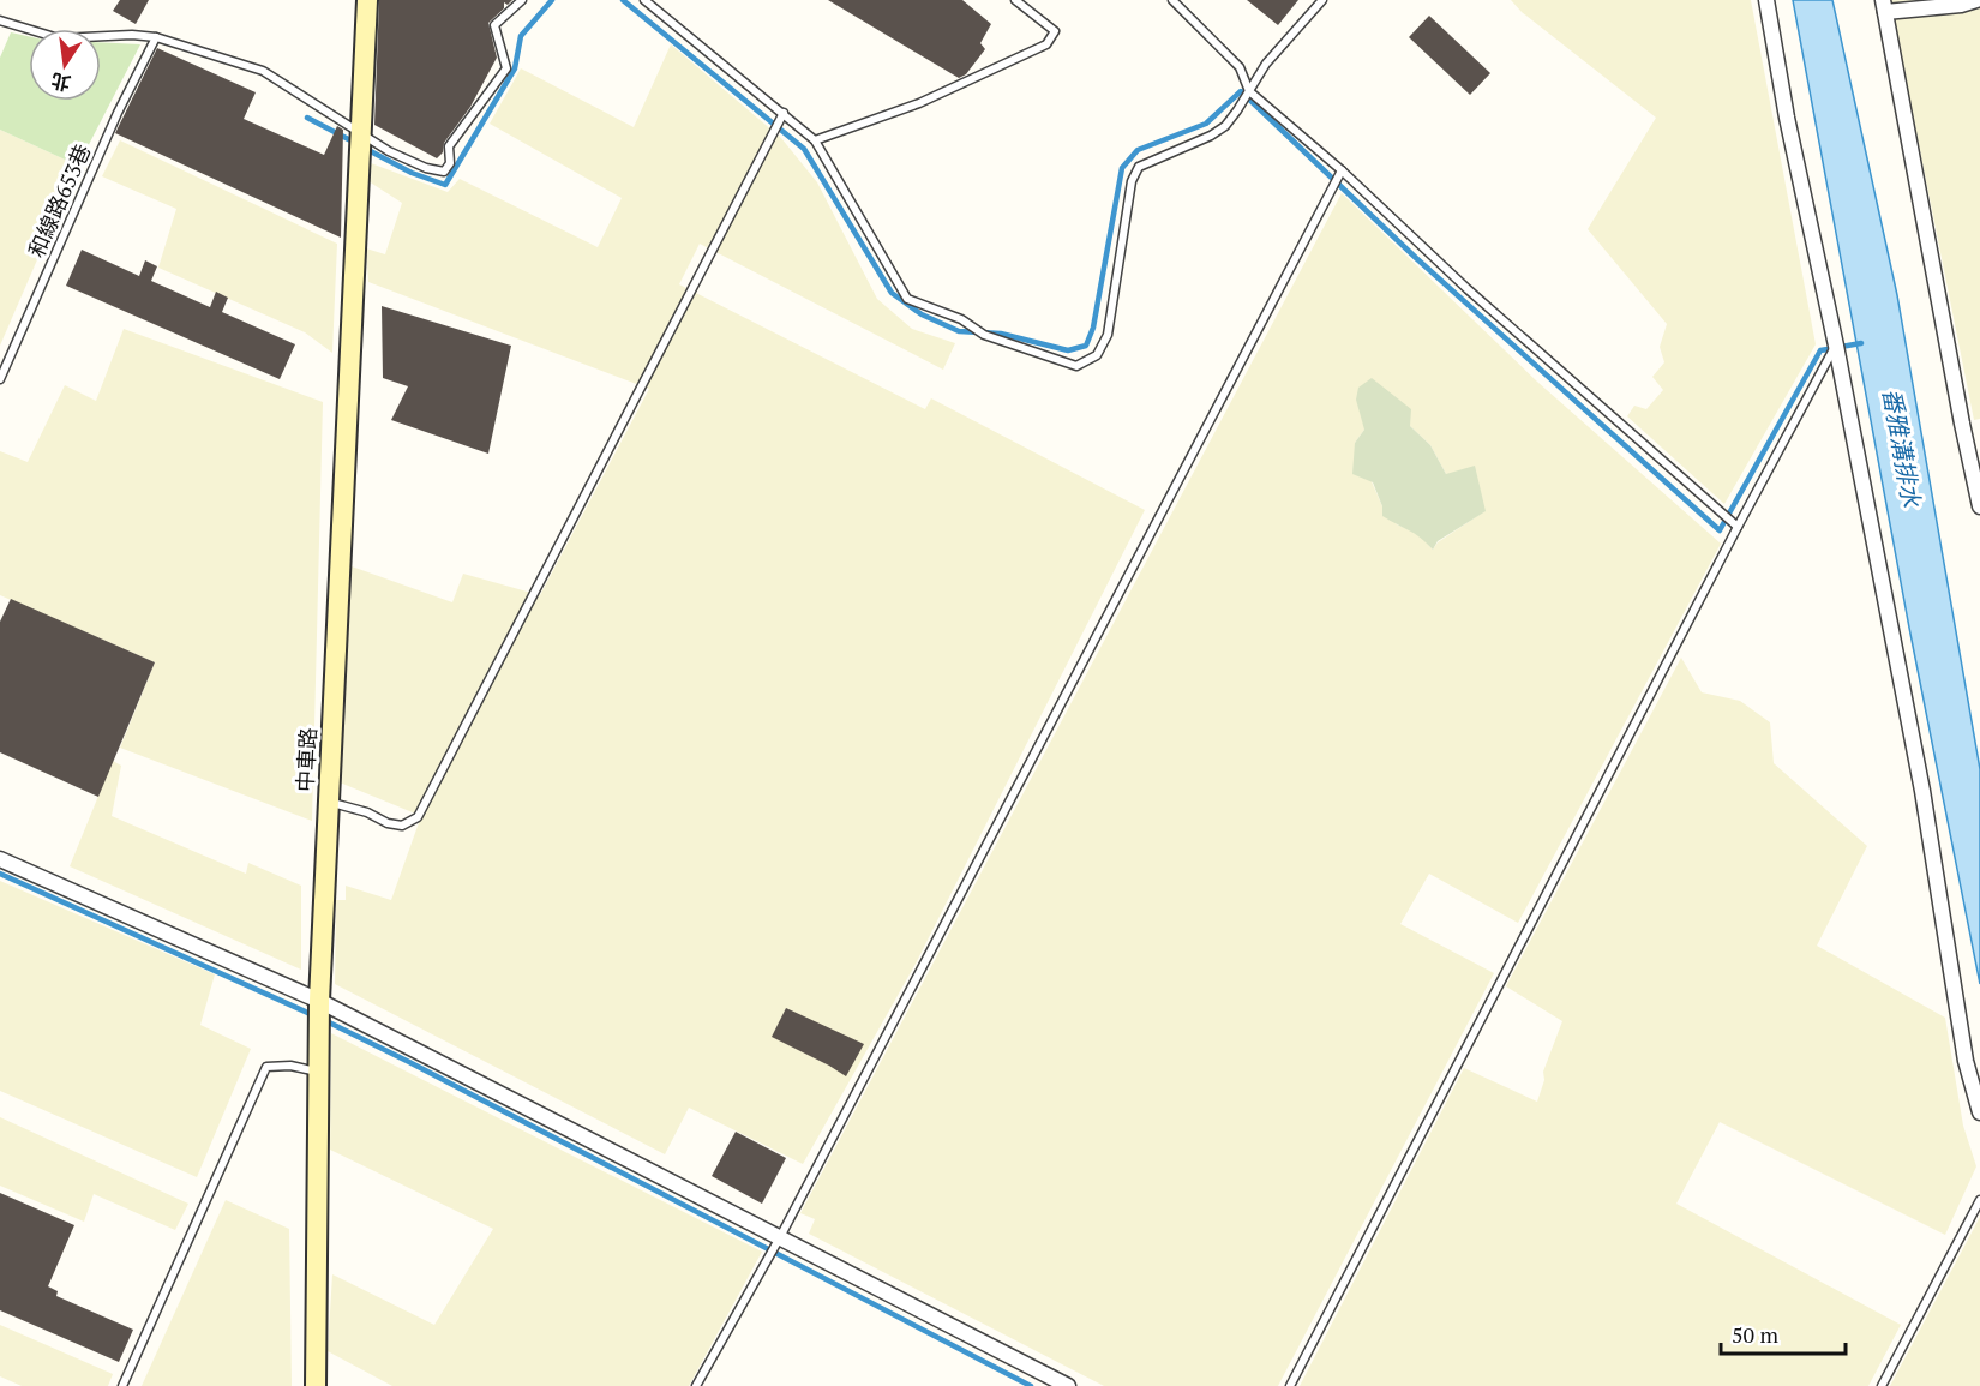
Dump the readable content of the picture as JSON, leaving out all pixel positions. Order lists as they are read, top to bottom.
{
  "streets": {
    "street": ["中車路"],
    "lane": ["和線路653巷"]
  },
  "water": ["番雅溝排水"],
  "scale_bar": "50 m",
  "north": "bottom"
}
